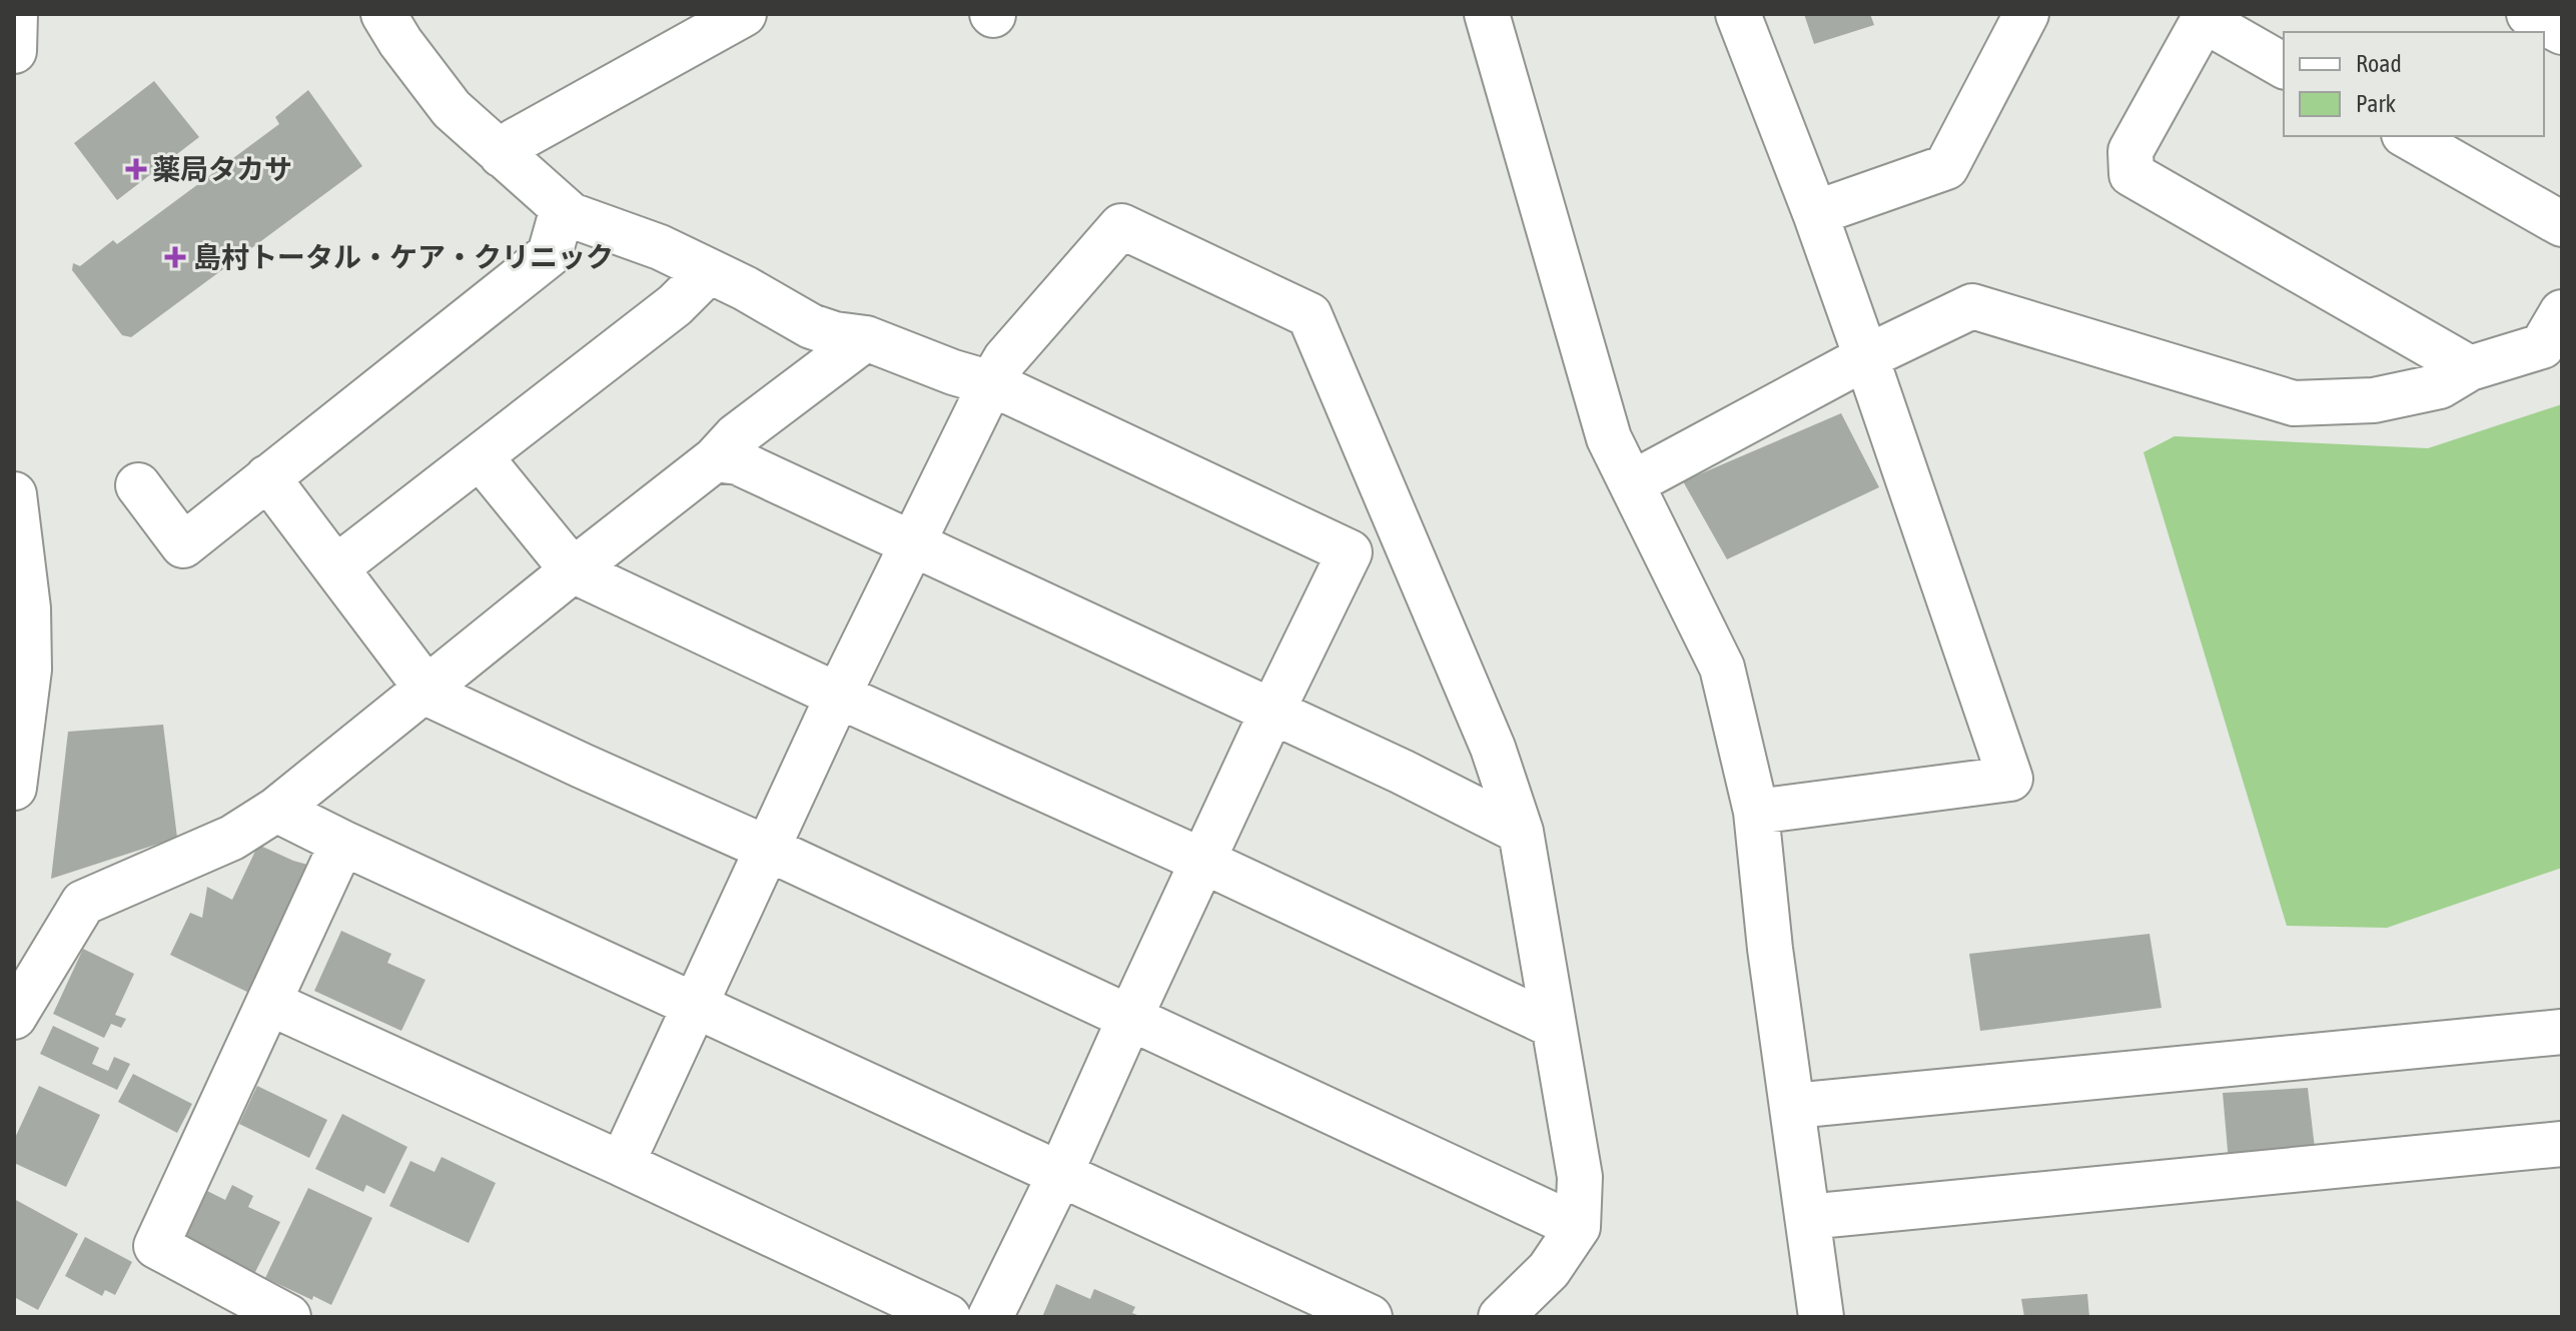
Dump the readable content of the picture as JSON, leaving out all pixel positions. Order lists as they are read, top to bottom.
{
  "places": {
    "health": ["薬局タカサ", "島村トータル・ケア・クリニック"]
  },
  "legend": ["Road", "Park"]
}
